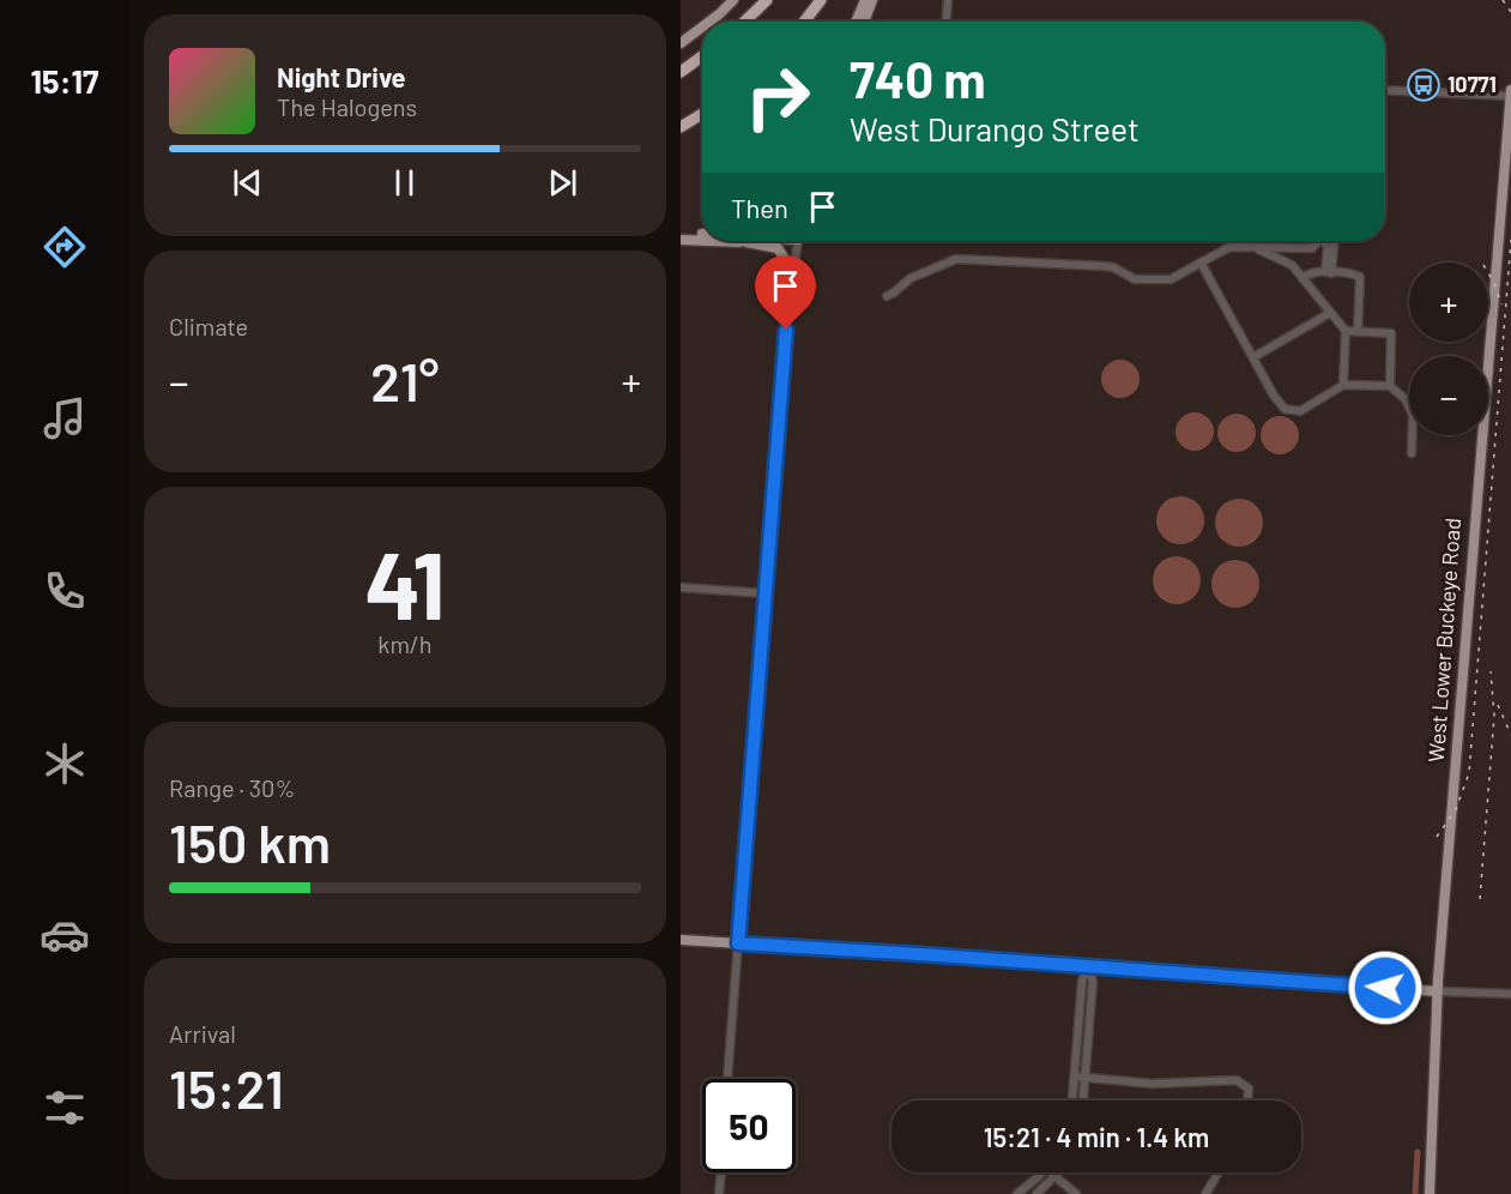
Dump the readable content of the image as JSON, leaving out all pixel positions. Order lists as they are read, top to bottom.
{
  "streets": {
    "main road": ["West Lower Buckeye Road"]
  },
  "places": {
    "bus stop": ["10771"]
  },
  "page": {
    "tabs": "15:17",
    "turn": ["740 m", "West Durango Street"],
    "song": ["Night Drive", "The Halogens"],
    "then": "Then",
    "tile": [
      "Climate",
      ["41", "km/h"],
      ["Range · 30%", "150 km"],
      ["Arrival", "15:21"]
    ],
    "map_buttons": ["+", "−"],
    "heat": ["−", "21°", "+"],
    "limit": "50",
    "trip": "15:21 · 4 min · 1.4 km"
  }
}
